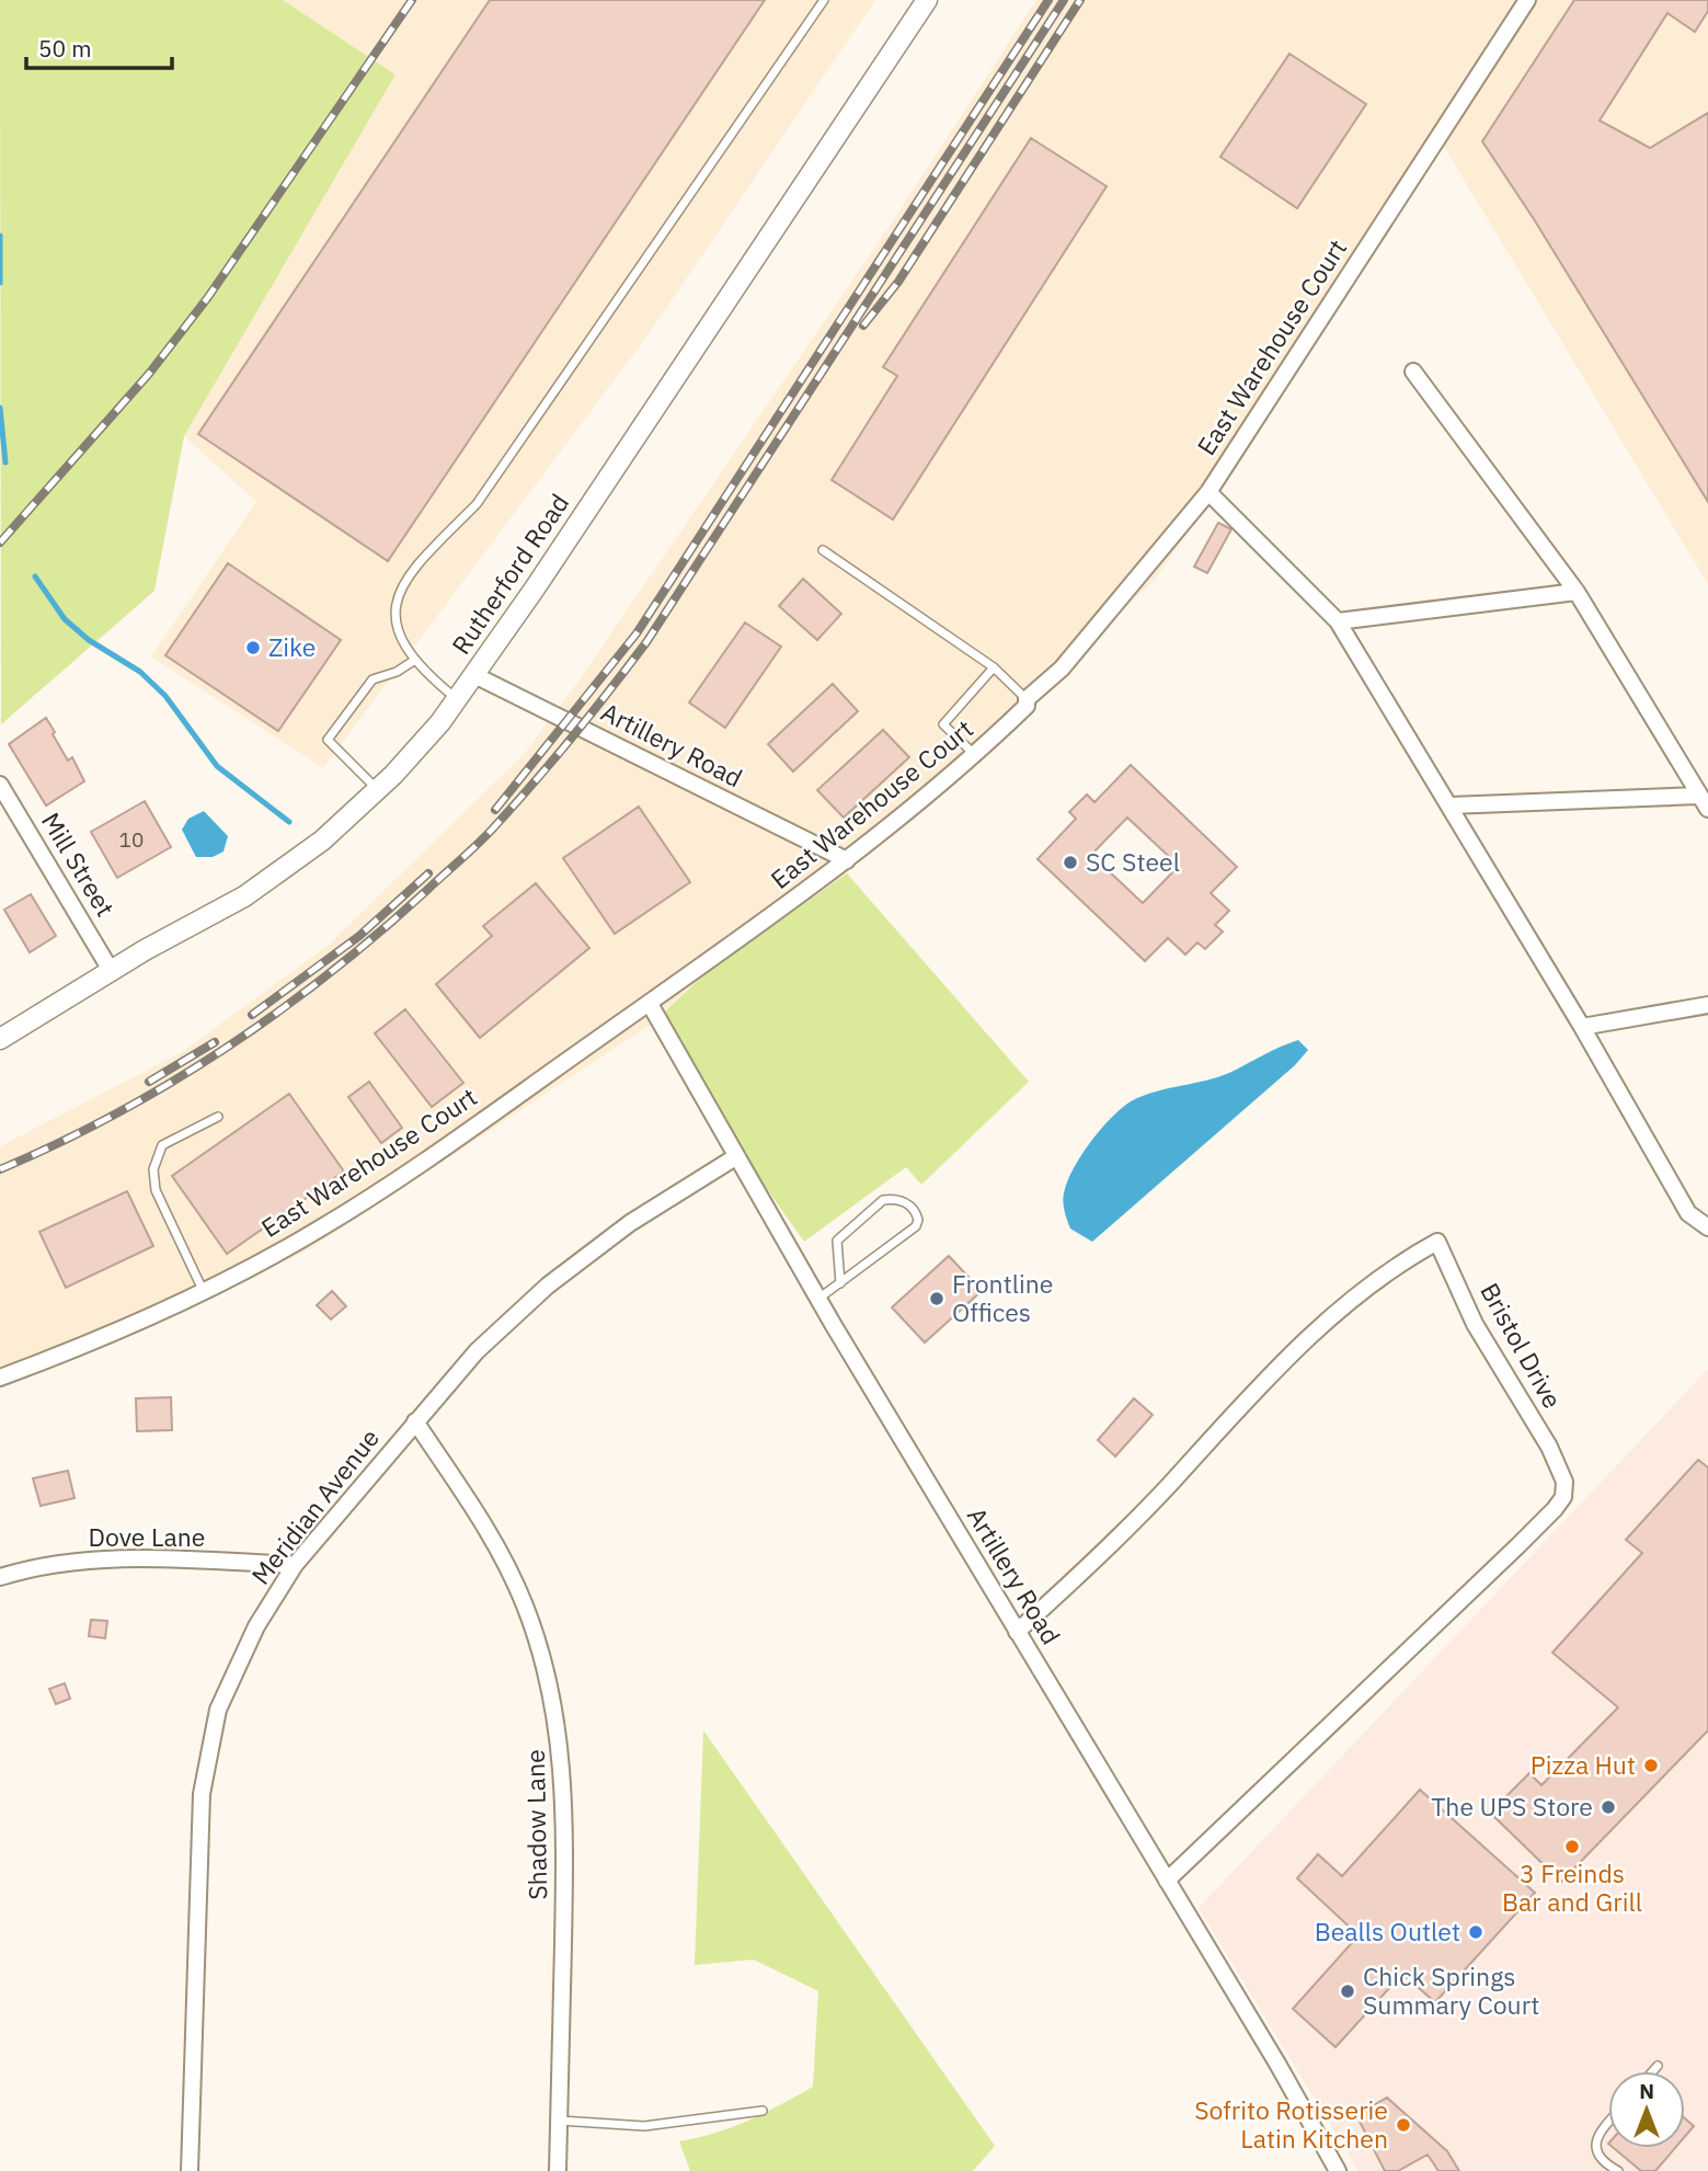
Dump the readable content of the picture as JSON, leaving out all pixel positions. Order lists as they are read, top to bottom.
{
  "streets": {
    "street": [
      "East Warehouse Court",
      "Rutherford Road",
      "Artillery Road",
      "Mill Street",
      "Bristol Drive",
      "Meridian Avenue",
      "Dove Lane",
      "Shadow Lane"
    ]
  },
  "crossings": [
    ["East Warehouse Court", "Artillery Road"],
    ["Rutherford Road", "Artillery Road"],
    ["Rutherford Road", "Mill Street"],
    ["Artillery Road", "Bristol Drive"],
    ["Artillery Road", "Meridian Avenue"],
    ["Meridian Avenue", "Dove Lane"],
    ["Meridian Avenue", "Shadow Lane"]
  ],
  "places": [
    "Zike",
    "SC Steel",
    "Frontline Offices",
    "Pizza Hut",
    "The UPS Store",
    "3 Freinds Bar and Grill",
    "Bealls Outlet",
    "Chick Springs Summary Court",
    "Sofrito Rotisserie Latin Kitchen"
  ],
  "house_numbers": ["10"],
  "scale_bar": "50 m",
  "north": "top"
}
